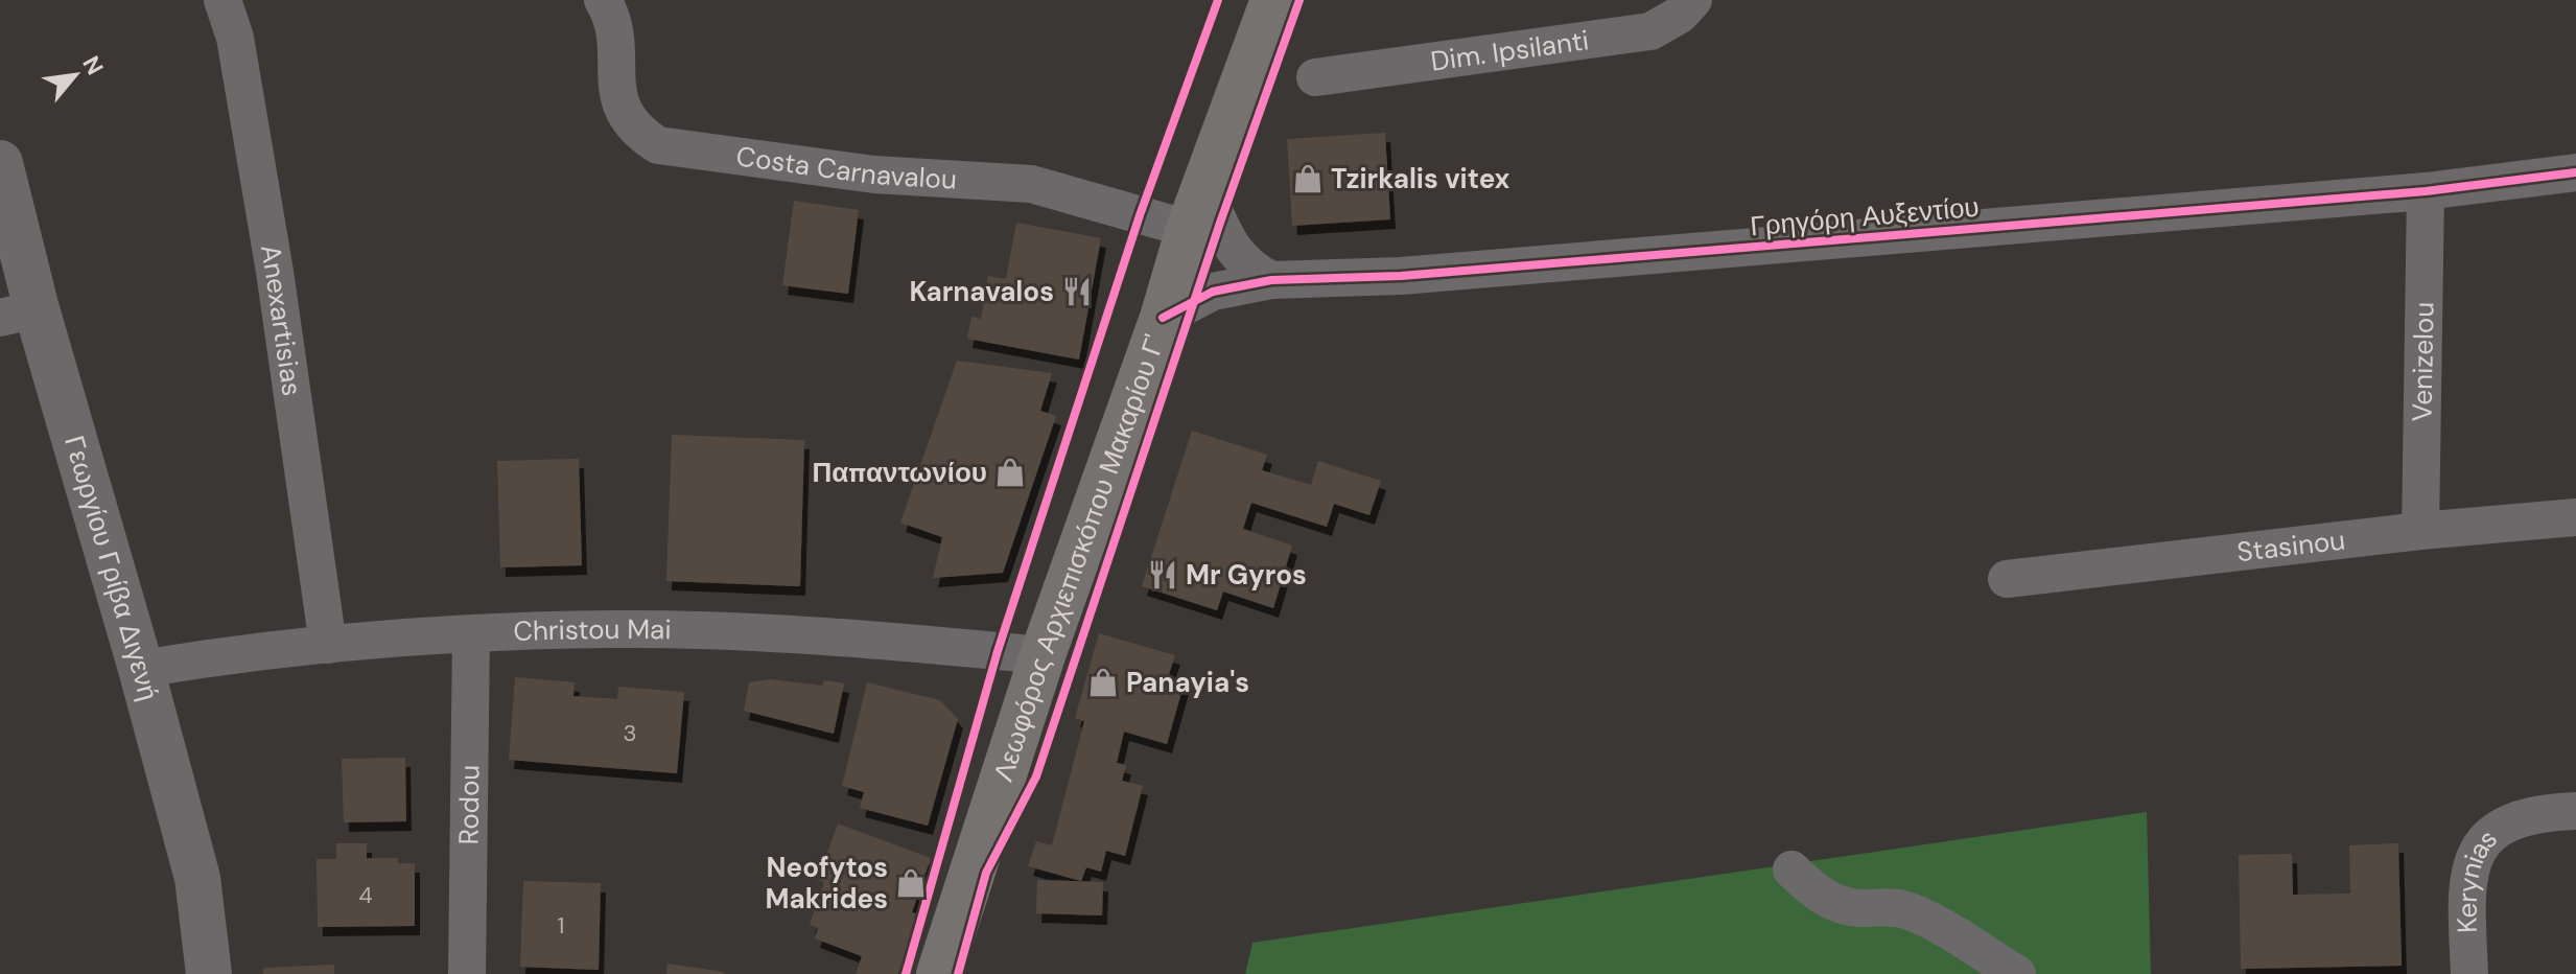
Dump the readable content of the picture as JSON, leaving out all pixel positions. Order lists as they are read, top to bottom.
{
  "streets": {
    "main road": ["Λεωφόρος Αρχιεπισκόπου Μακαρίου Γ'"],
    "street": [
      "Dim. Ipsilanti",
      "Costa Carnavalou",
      "Γρηγόρη Αυξεντίου",
      "Anexartisias",
      "Venizelou",
      "Stasinou",
      "Γεωργίου Γρίβα Διγενή",
      "Christou Mai",
      "Rodou",
      "Kerynias"
    ]
  },
  "crossings": [
    ["Costa Carnavalou", "Λεωφόρος Αρχιεπισκόπου Μακαρίου Γ'"],
    ["Γρηγόρη Αυξεντίου", "Venizelou"],
    ["Γρηγόρη Αυξεντίου", "Λεωφόρος Αρχιεπισκόπου Μακαρίου Γ'"],
    ["Anexartisias", "Christou Mai"],
    ["Venizelou", "Stasinou"],
    ["Λεωφόρος Αρχιεπισκόπου Μακαρίου Γ'", "Christou Mai"],
    ["Γεωργίου Γρίβα Διγενή", "Christou Mai"],
    ["Christou Mai", "Rodou"]
  ],
  "places": {
    "shop": [
      "Tzirkalis vitex",
      "Παπαντωνίου",
      "Panayia's",
      "Neofytos Makrides"
    ],
    "restaurant": ["Karnavalos", "Mr Gyros"]
  },
  "house_numbers": ["3", "4", "1"],
  "north": "top right"
}
